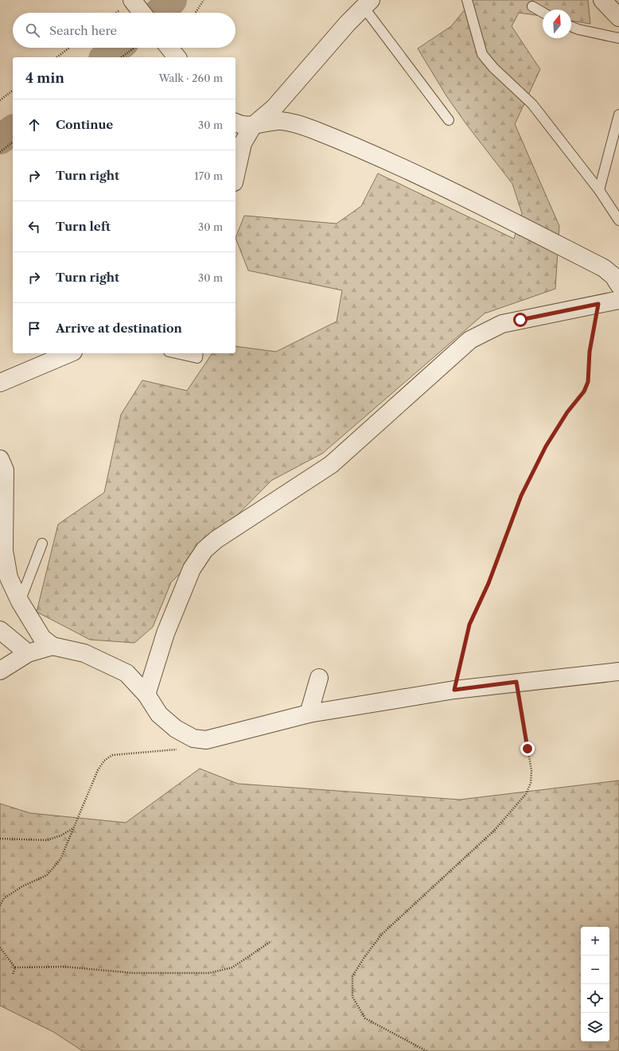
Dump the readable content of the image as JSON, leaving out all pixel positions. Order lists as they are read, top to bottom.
{
  "north": "top",
  "page": {
    "search": "Search here",
    "heading": ["4 min", "Walk · 260 m"],
    "list": [
      ["Continue", "30 m"],
      ["Turn right", "170 m"],
      ["Turn left", "30 m"],
      ["Turn right", "30 m"],
      "Arrive at destination"
    ],
    "map_buttons": ["+", "−"]
  }
}
